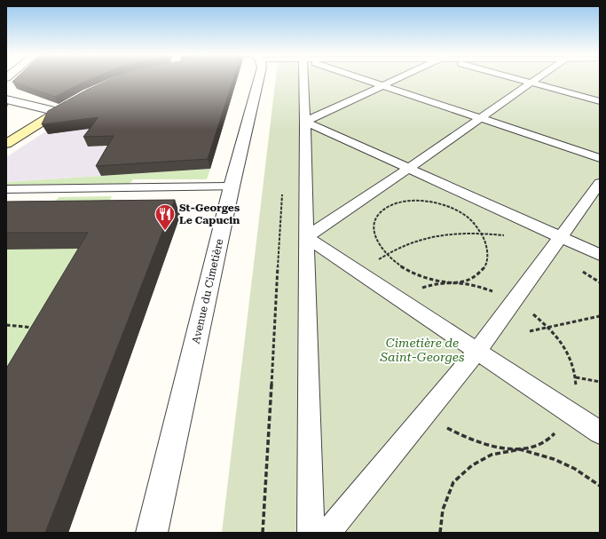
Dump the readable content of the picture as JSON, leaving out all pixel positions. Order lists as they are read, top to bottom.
{
  "streets": {
    "street": ["Avenue du Cimetière"]
  },
  "parks": ["Cimetière de Saint-Georges"],
  "places": {
    "restaurant": ["St-Georges Le Capucin"]
  }
}
